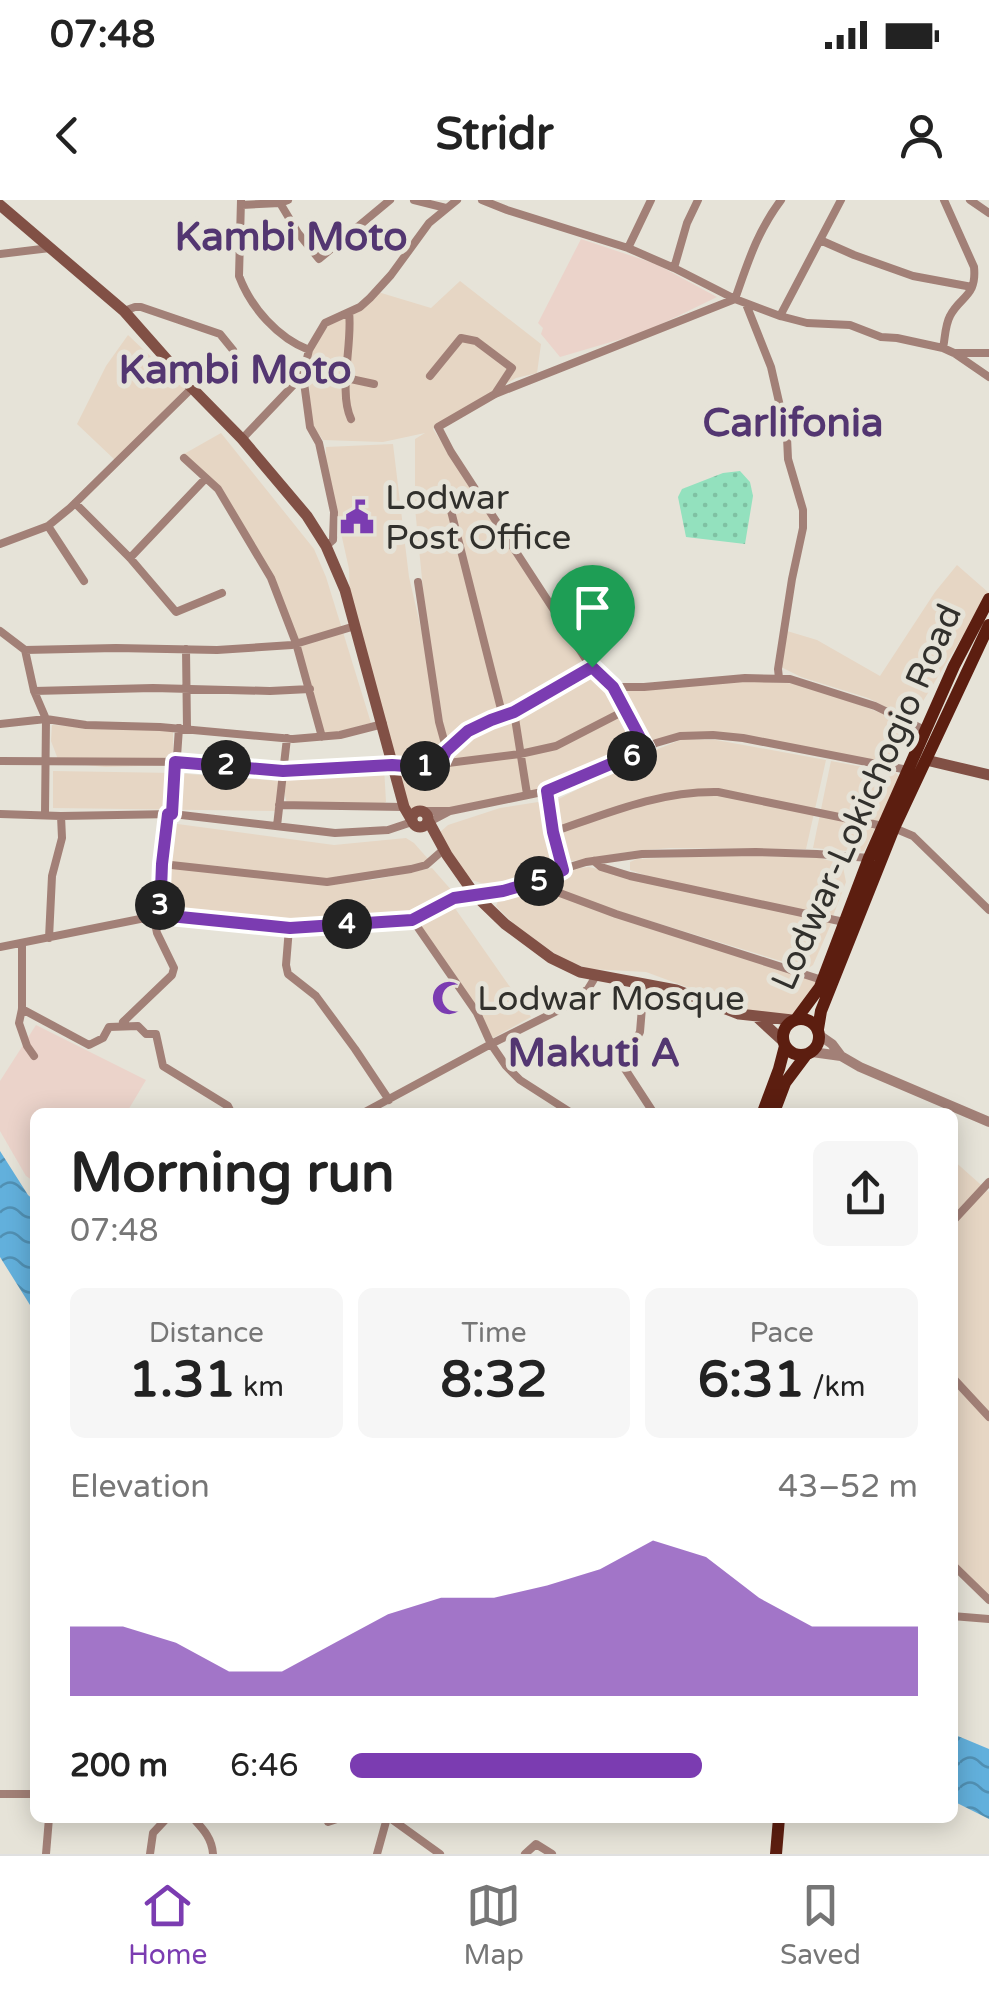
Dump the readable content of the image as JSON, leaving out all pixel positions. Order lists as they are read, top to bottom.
{
  "streets": {
    "highway": ["Lodwar-Lokichogio Road"]
  },
  "districts": [
    "Kambi Moto",
    "Kambi Moto",
    "Carlifonia",
    "Makuti A"
  ],
  "places": {
    "public building": ["Lodwar Post Office"],
    "mosque": ["Lodwar Mosque"]
  },
  "page": {
    "status": "07:48",
    "header": "Stridr",
    "pins": [
      "6",
      "2",
      "1",
      "5",
      "3",
      "4"
    ],
    "heading": ["Morning run", "07:48"],
    "stats": [
      ["Distance", "1.31 km"],
      ["Time", "8:32"],
      ["Pace", "6:31 /km"]
    ],
    "chart": ["Elevation", "43–52 m"],
    "list": [
      {
        "name": "200 m",
        "note": "6:46"
      }
    ],
    "tabs": ["Home", "Map", "Saved"]
  }
}
